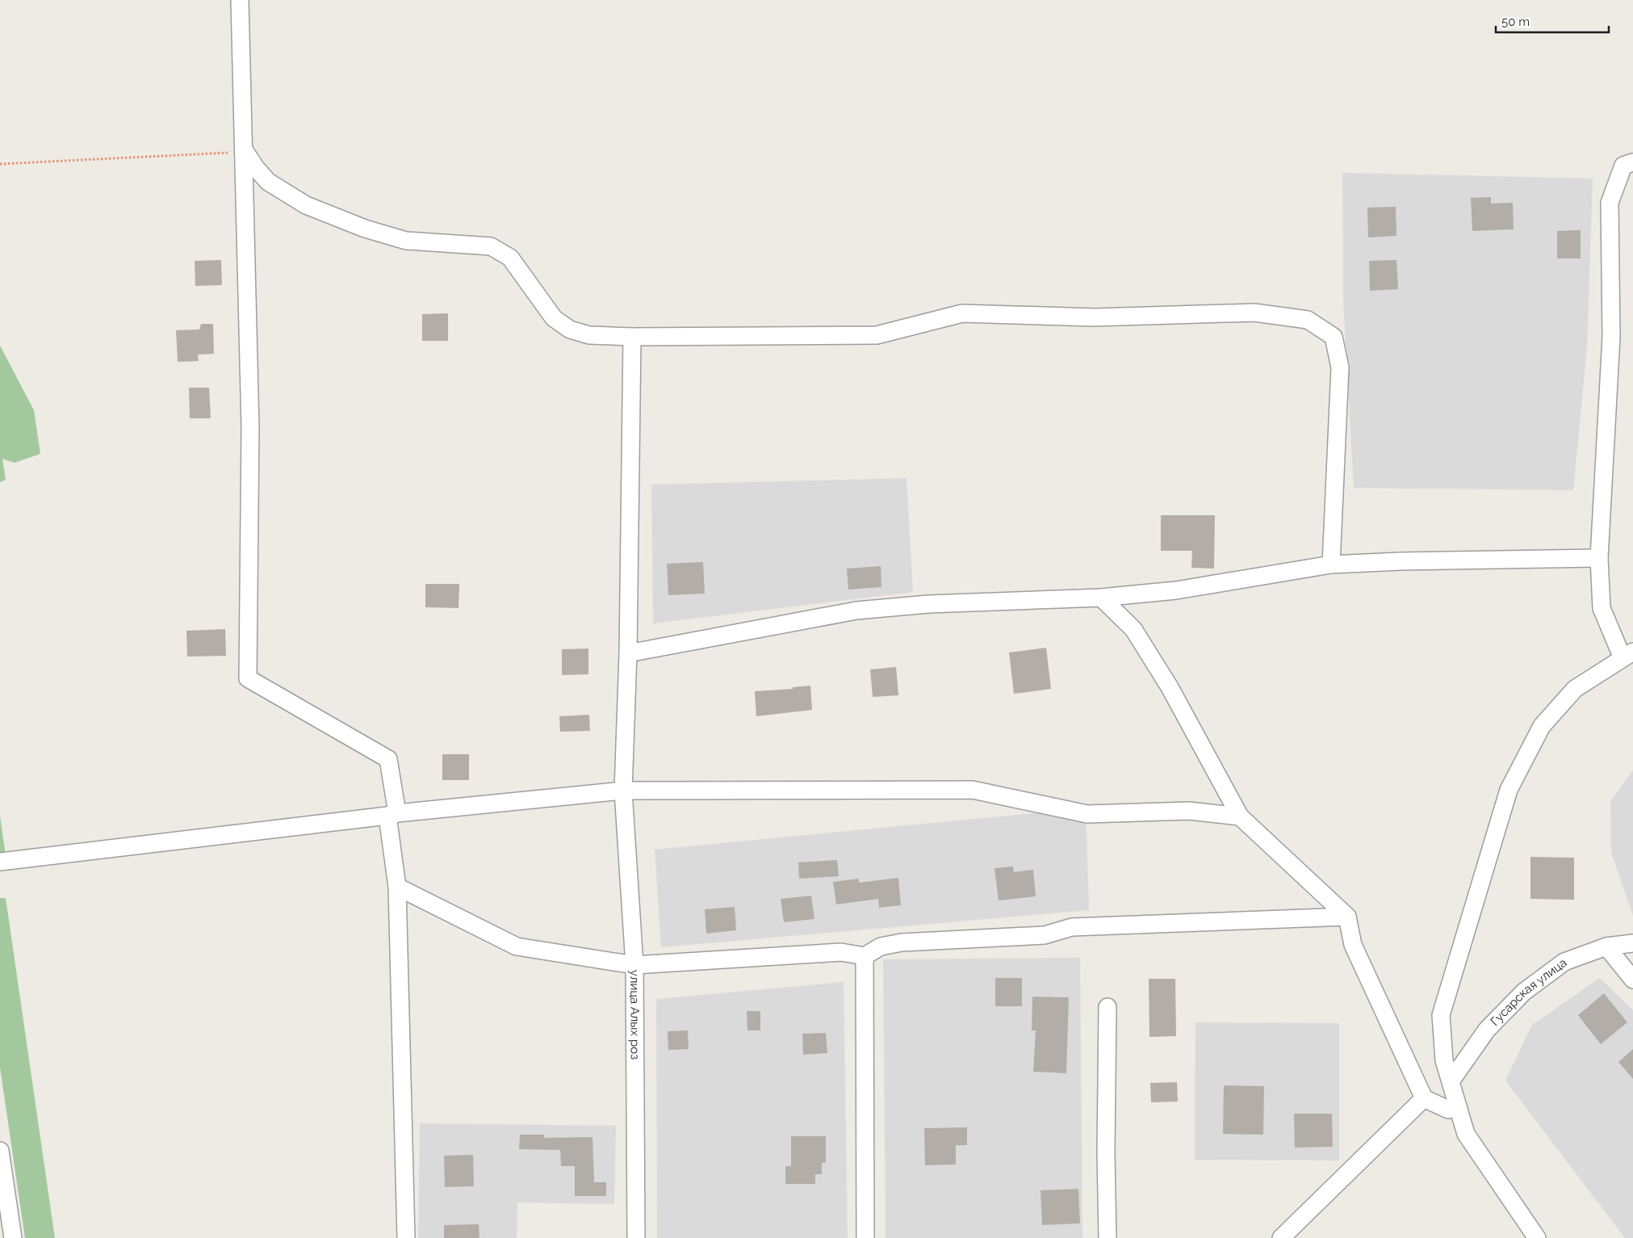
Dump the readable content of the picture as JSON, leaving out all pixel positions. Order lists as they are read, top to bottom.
{
  "streets": {
    "street": ["Гусарская улица", "улица Алых роз"]
  },
  "scale_bar": "50 m"
}
